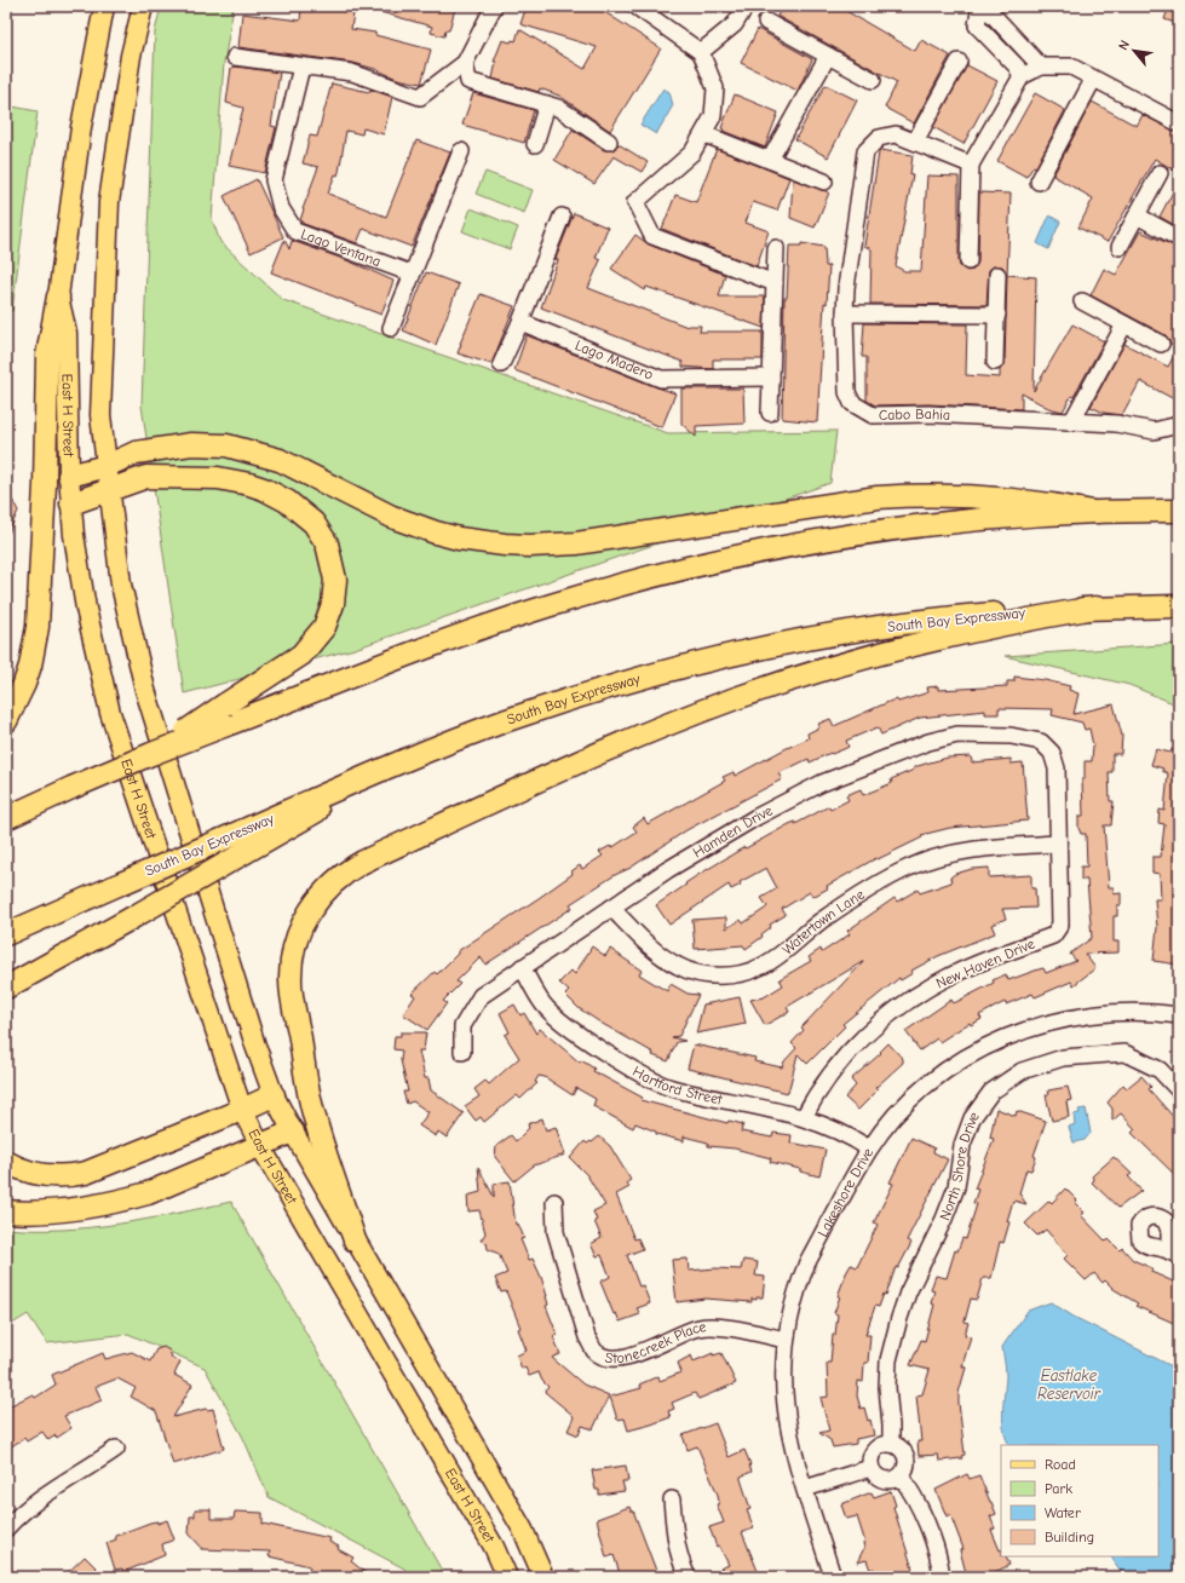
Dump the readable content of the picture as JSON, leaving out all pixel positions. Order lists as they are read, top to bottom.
{
  "streets": {
    "highway": ["South Bay Expressway"],
    "main road": ["East H Street"],
    "street": [
      "Lago Ventana",
      "Lago Madero",
      "Cabo Bahia",
      "Hamden Drive",
      "Watertown Lane",
      "New Haven Drive",
      "Hartford Street",
      "North Shore Drive",
      "Lakeshore Drive",
      "Stonecreek Place"
    ]
  },
  "crossings": [
    ["Hamden Drive", "Watertown Lane"],
    ["Hamden Drive", "New Haven Drive"],
    ["Hamden Drive", "Hartford Street"],
    ["Watertown Lane", "New Haven Drive"],
    ["New Haven Drive", "Hartford Street"],
    ["Hartford Street", "Lakeshore Drive"],
    ["Lakeshore Drive", "Stonecreek Place"]
  ],
  "water": ["Eastlake Reservoir"],
  "legend": [
    "Road",
    "Park",
    "Water",
    "Building"
  ],
  "north": "top left"
}
